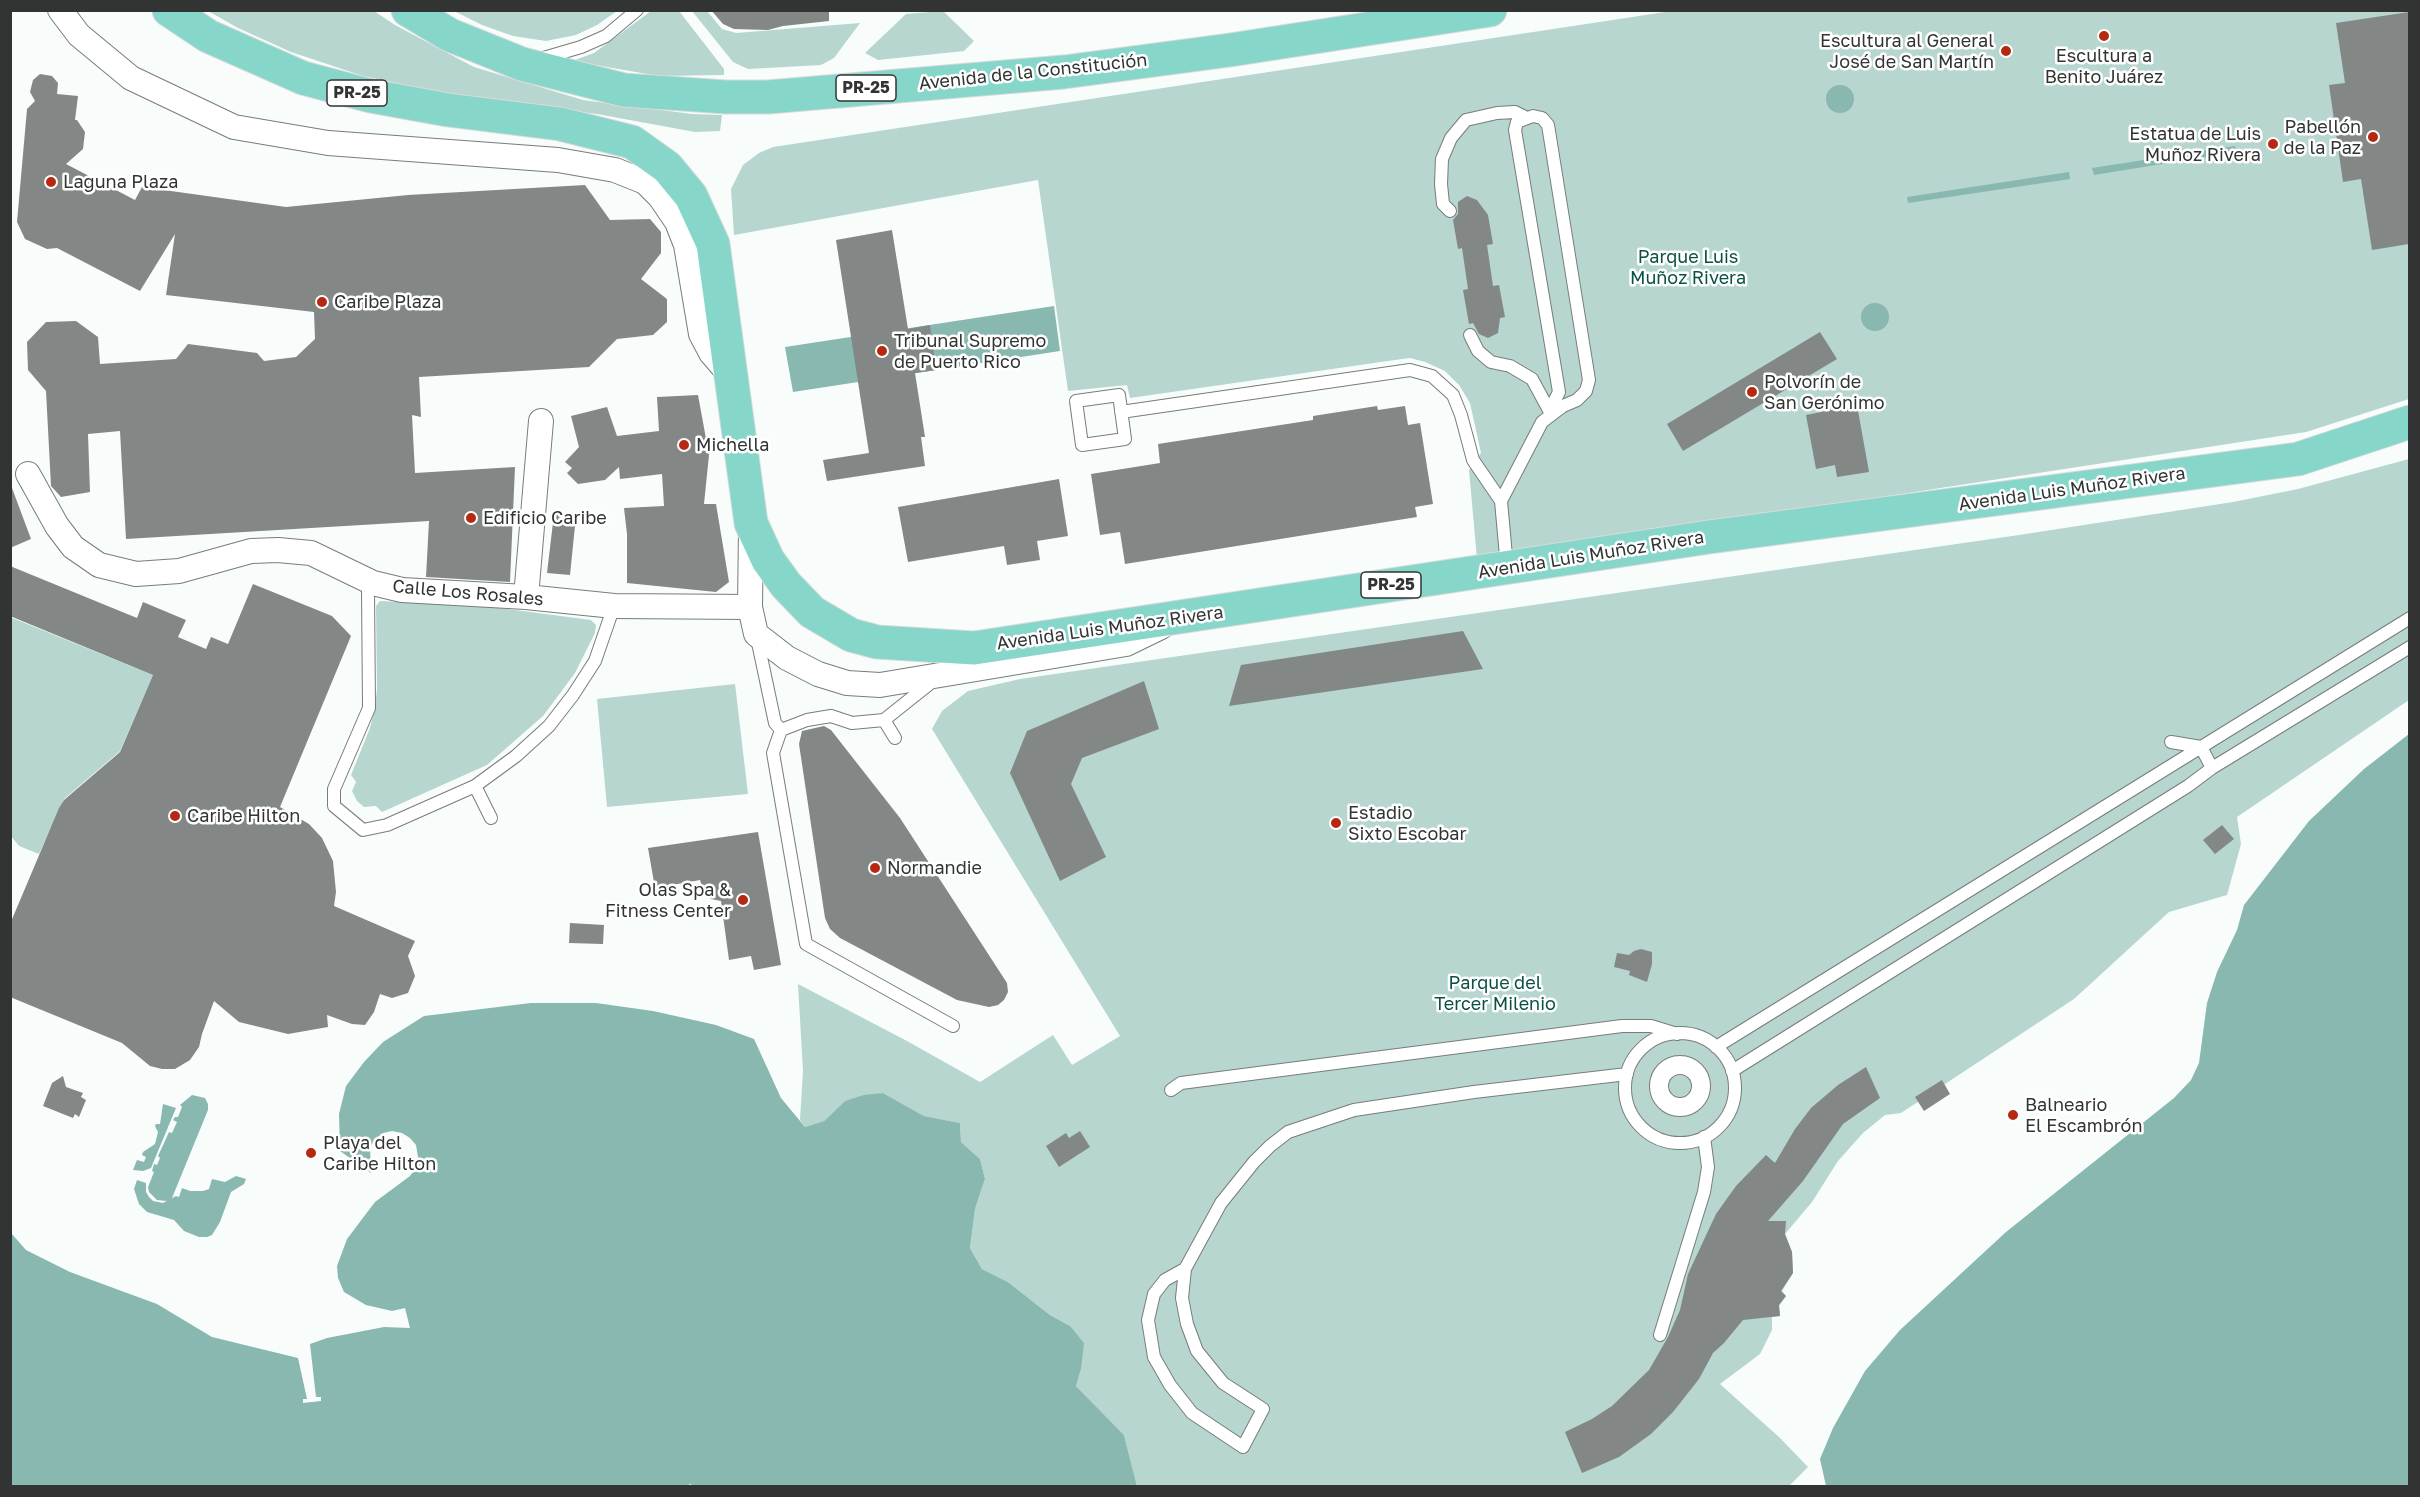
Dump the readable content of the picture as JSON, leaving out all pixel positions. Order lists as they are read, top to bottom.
{
  "streets": {
    "main road": ["Avenida de la Constitución", "PR-25", "Avenida Luis Muñoz Rivera"],
    "street": ["Calle Los Rosales"]
  },
  "parks": ["Parque Luis Muñoz Rivera", "Parque del Tercer Milenio"],
  "places": [
    "Escultura a Benito Juárez",
    "Escultura al General José de San Martín",
    "Pabellón de la Paz",
    "Estatua de Luis Muñoz Rivera",
    "Laguna Plaza",
    "Caribe Plaza",
    "Tribunal Supremo de Puerto Rico",
    "Polvorín de San Gerónimo",
    "Michella",
    "Edificio Caribe",
    "Caribe Hilton",
    "Estadio Sixto Escobar",
    "Normandie",
    "Olas Spa & Fitness Center",
    "Balneario El Escambrón",
    "Playa del Caribe Hilton"
  ]
}
